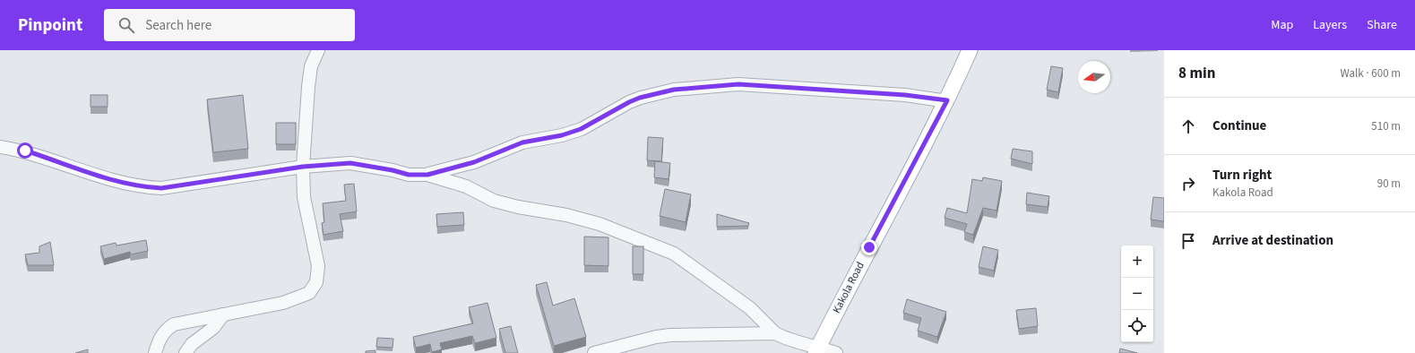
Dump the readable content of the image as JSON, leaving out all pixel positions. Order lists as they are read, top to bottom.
{
  "streets": {
    "main road": ["Kakola Road"]
  },
  "north": "left",
  "page": {
    "header": "Pinpoint",
    "search": "Search here",
    "nav": ["Map", "Layers", "Share"],
    "heading": ["8 min", "Walk · 600 m"],
    "list": [
      ["Continue", "510 m"],
      ["Turn right", "Kakola Road", "90 m"],
      "Arrive at destination"
    ],
    "map_buttons": ["+", "−"]
  }
}
